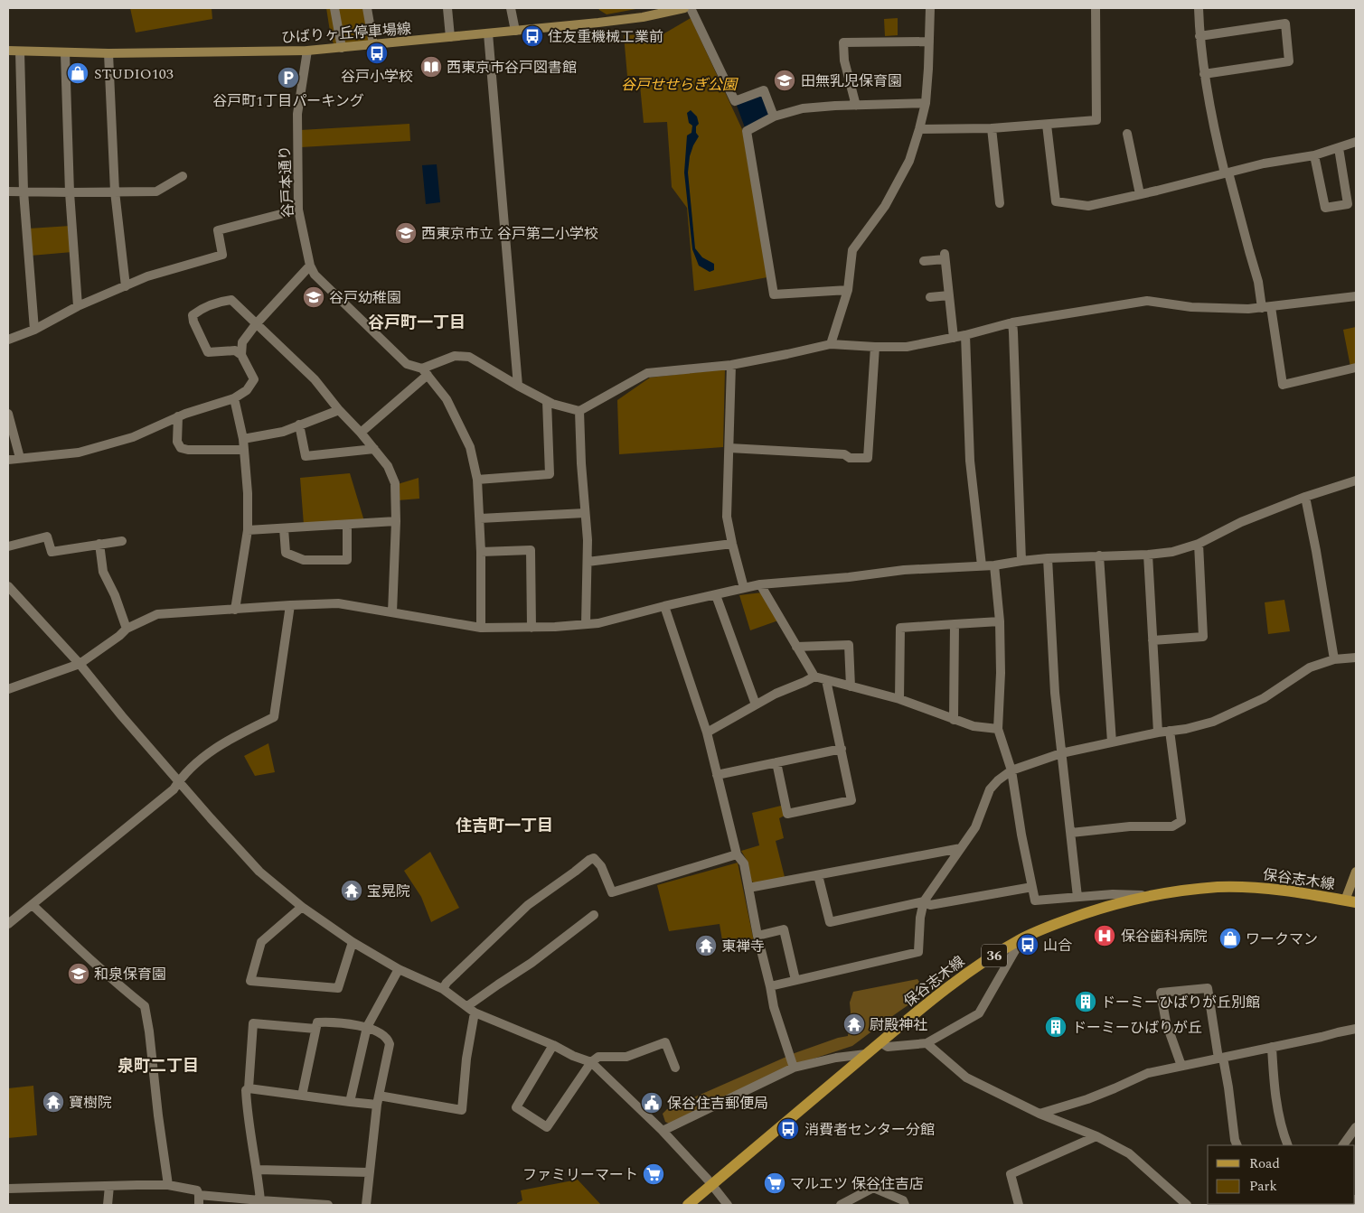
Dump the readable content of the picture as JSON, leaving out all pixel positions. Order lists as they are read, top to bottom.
{
  "streets": {
    "main road": ["ひばりヶ丘停車場線", "保谷志木線", "36"],
    "street": ["谷戸本通り"]
  },
  "crossings": [
    ["ひばりヶ丘停車場線", "谷戸本通り"]
  ],
  "districts": ["谷戸町一丁目", "住吉町一丁目", "泉町二丁目"],
  "parks": ["谷戸せせらぎ公園"],
  "places": {
    "bus stop": [
      "住友重機械工業前",
      "谷戸小学校",
      "山合",
      "消費者センター分館"
    ],
    "library": ["西東京市谷戸図書館"],
    "shop": ["STUDIO103", "ワークマン"],
    "parking": ["谷戸町1丁目パーキング"],
    "school or university": [
      "田無乳児保育園",
      "西東京市立 谷戸第二小学校",
      "谷戸幼稚園",
      "和泉保育園"
    ],
    "temple": [
      "宝晃院",
      "東禅寺",
      "尉殿神社",
      "寶樹院"
    ],
    "hospital": ["保谷歯科病院"],
    "building": ["ドーミーひばりが丘別館", "ドーミーひばりが丘"],
    "public building": ["保谷住吉郵便局"],
    "supermarket": ["ファミリーマート", "マルエツ 保谷住吉店"]
  },
  "legend": ["Road", "Park"]
}
